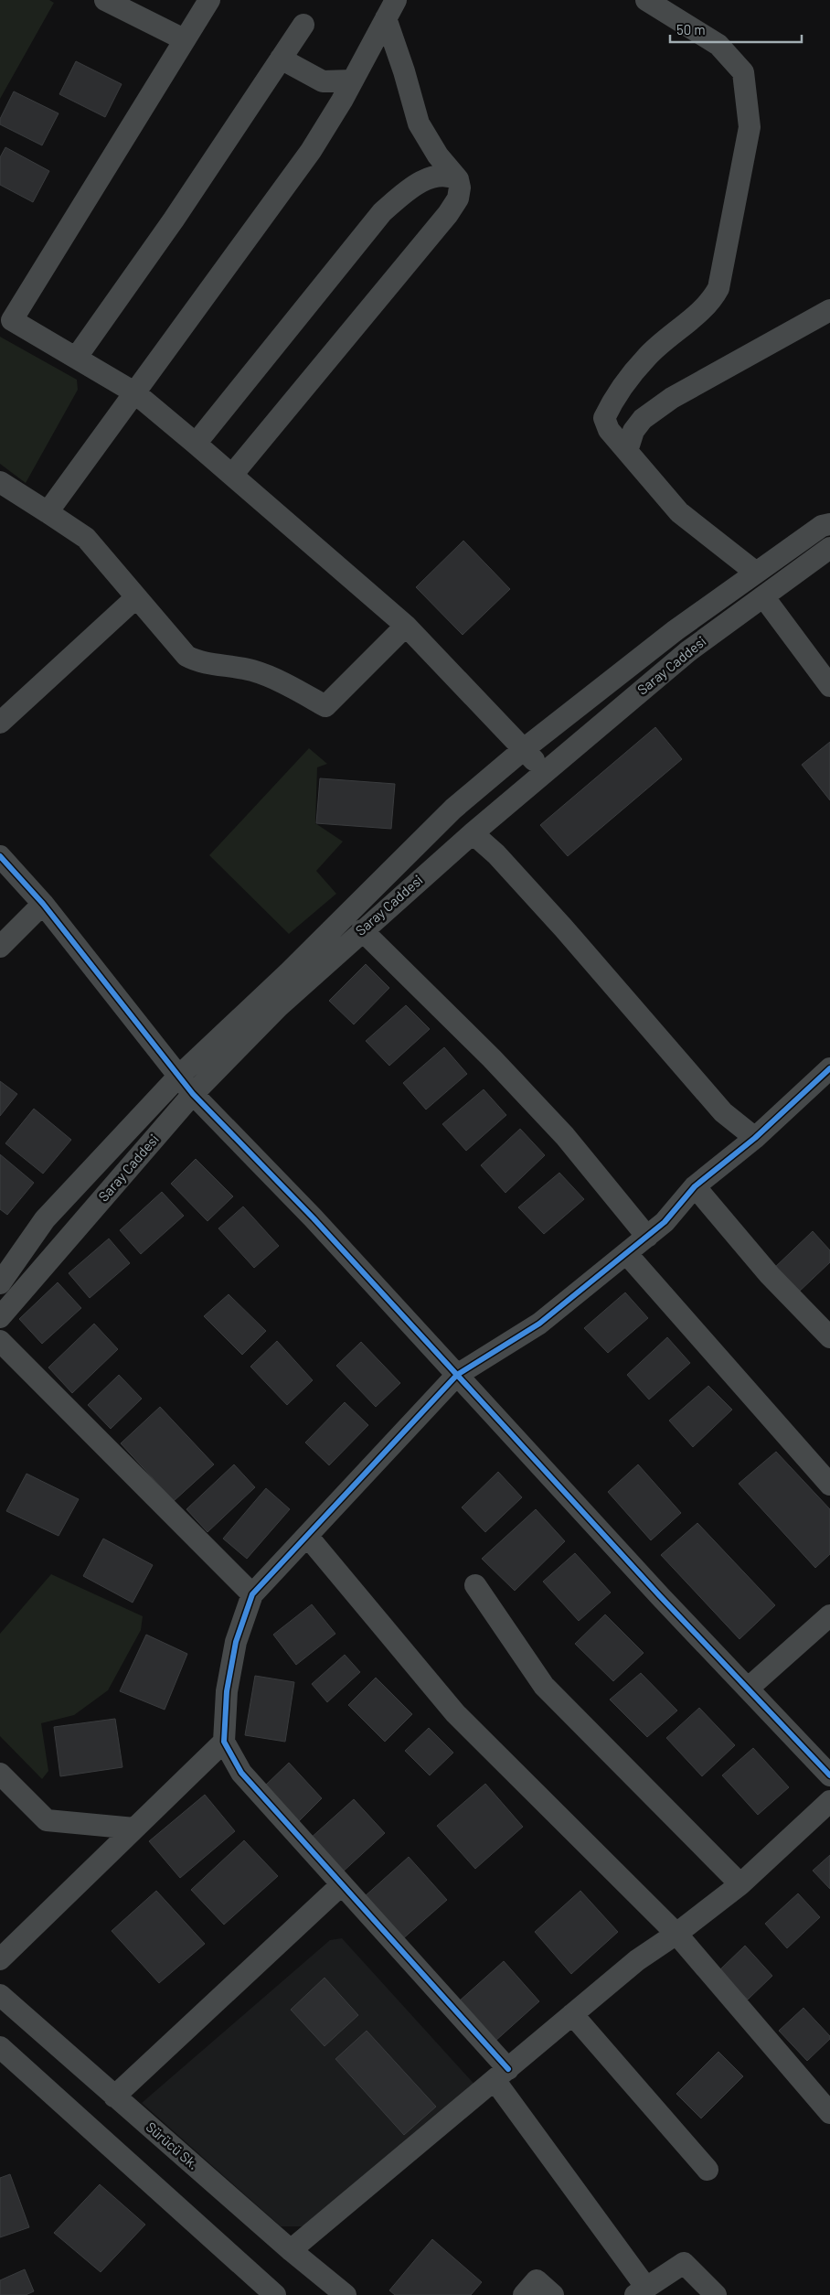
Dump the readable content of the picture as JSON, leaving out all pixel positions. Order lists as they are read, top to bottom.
{
  "streets": {
    "street": ["Saray Caddesi", "Sürücü Sk."]
  },
  "scale_bar": "50 m"
}
